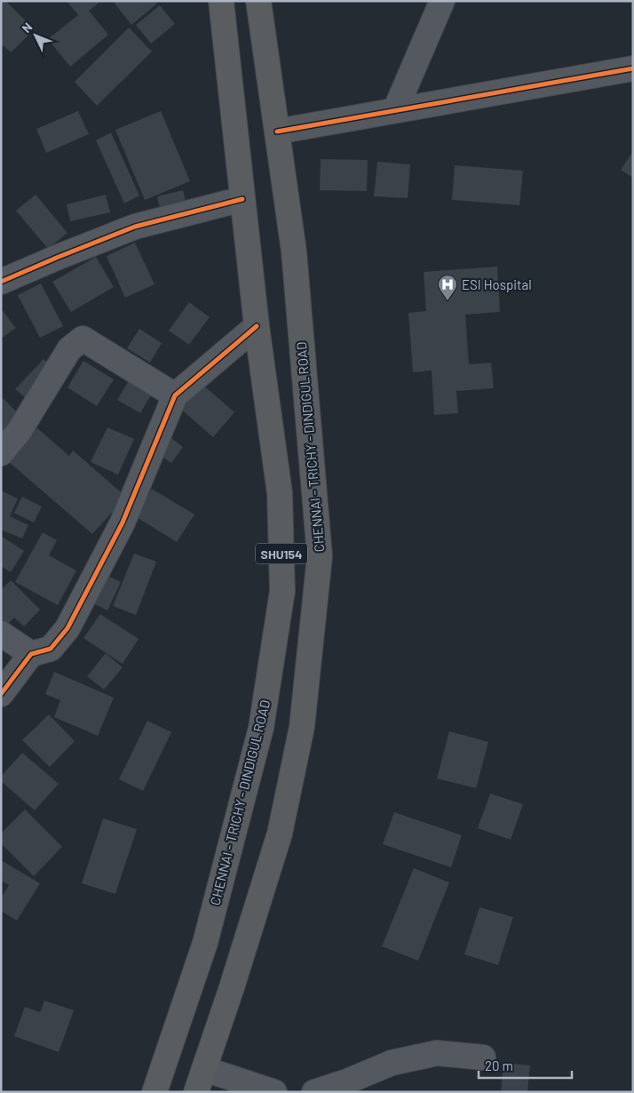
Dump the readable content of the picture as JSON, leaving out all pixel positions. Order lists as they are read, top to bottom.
{
  "streets": {
    "highway": ["CHENNAI - TRICHY - DINDIGUL ROAD", "SHU154"]
  },
  "places": {
    "hospital": ["ESI Hospital"]
  },
  "scale_bar": "20 m",
  "north": "top left"
}
